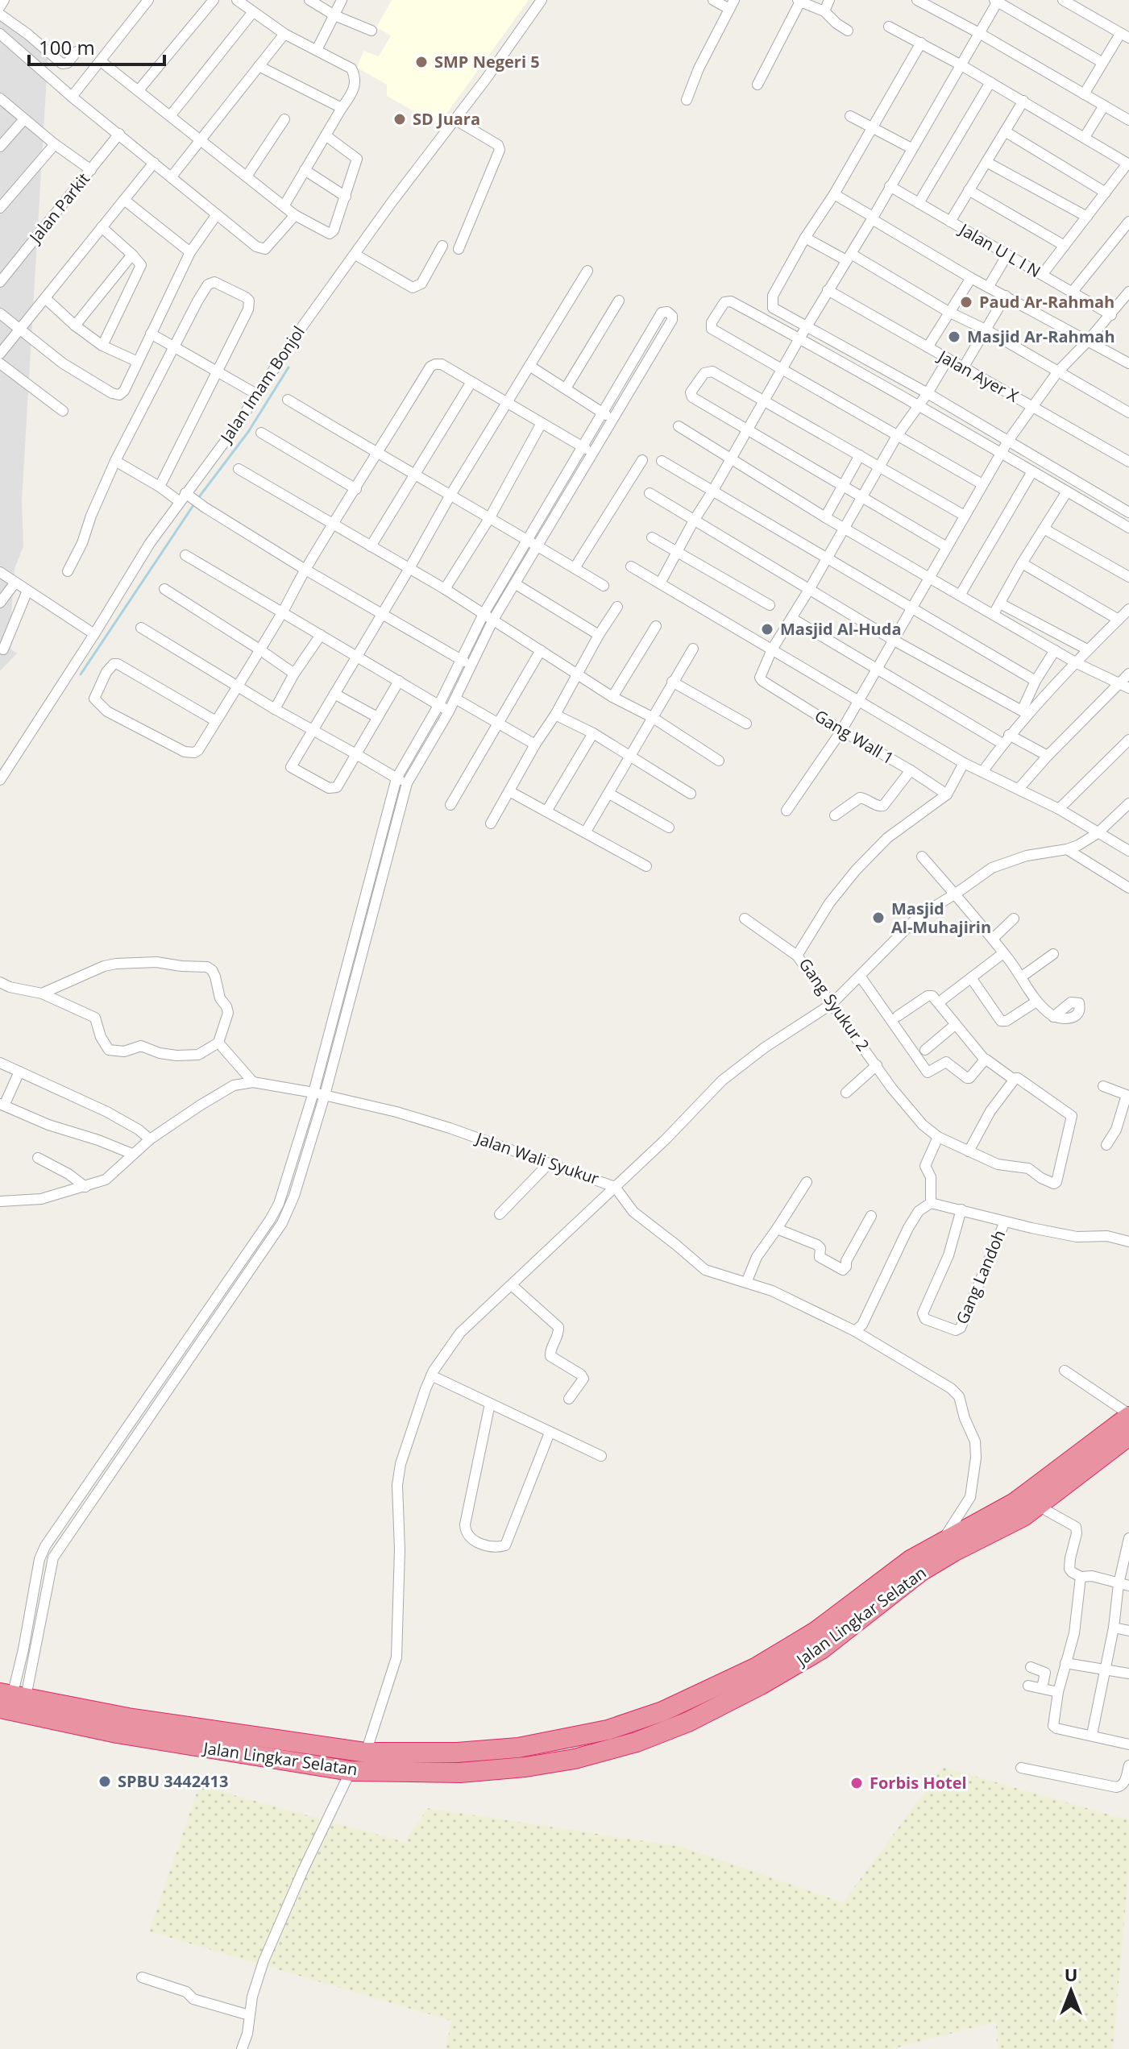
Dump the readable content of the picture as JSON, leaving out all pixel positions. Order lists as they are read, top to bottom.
{
  "streets": {
    "highway": ["Jalan Lingkar Selatan"],
    "street": [
      "Jalan Parkit",
      "Jalan U L I N",
      "Jalan Ayer X",
      "Jalan Imam Bonjol",
      "Gang Wall 1",
      "Gang Syukur 2",
      "Jalan Wali Syukur",
      "Gang Landoh"
    ]
  },
  "crossings": [
    ["Gang Wall 1", "Gang Syukur 2"],
    ["Jalan Wali Syukur", "Jalan Lingkar Selatan"]
  ],
  "places": [
    "SMP Negeri 5",
    "SD Juara",
    "Paud Ar-Rahmah",
    "Masjid Ar-Rahmah",
    "Masjid Al-Huda",
    "Masjid Al-Muhajirin",
    "SPBU 3442413",
    "Forbis Hotel"
  ],
  "scale_bar": "100 m",
  "north": "top"
}
